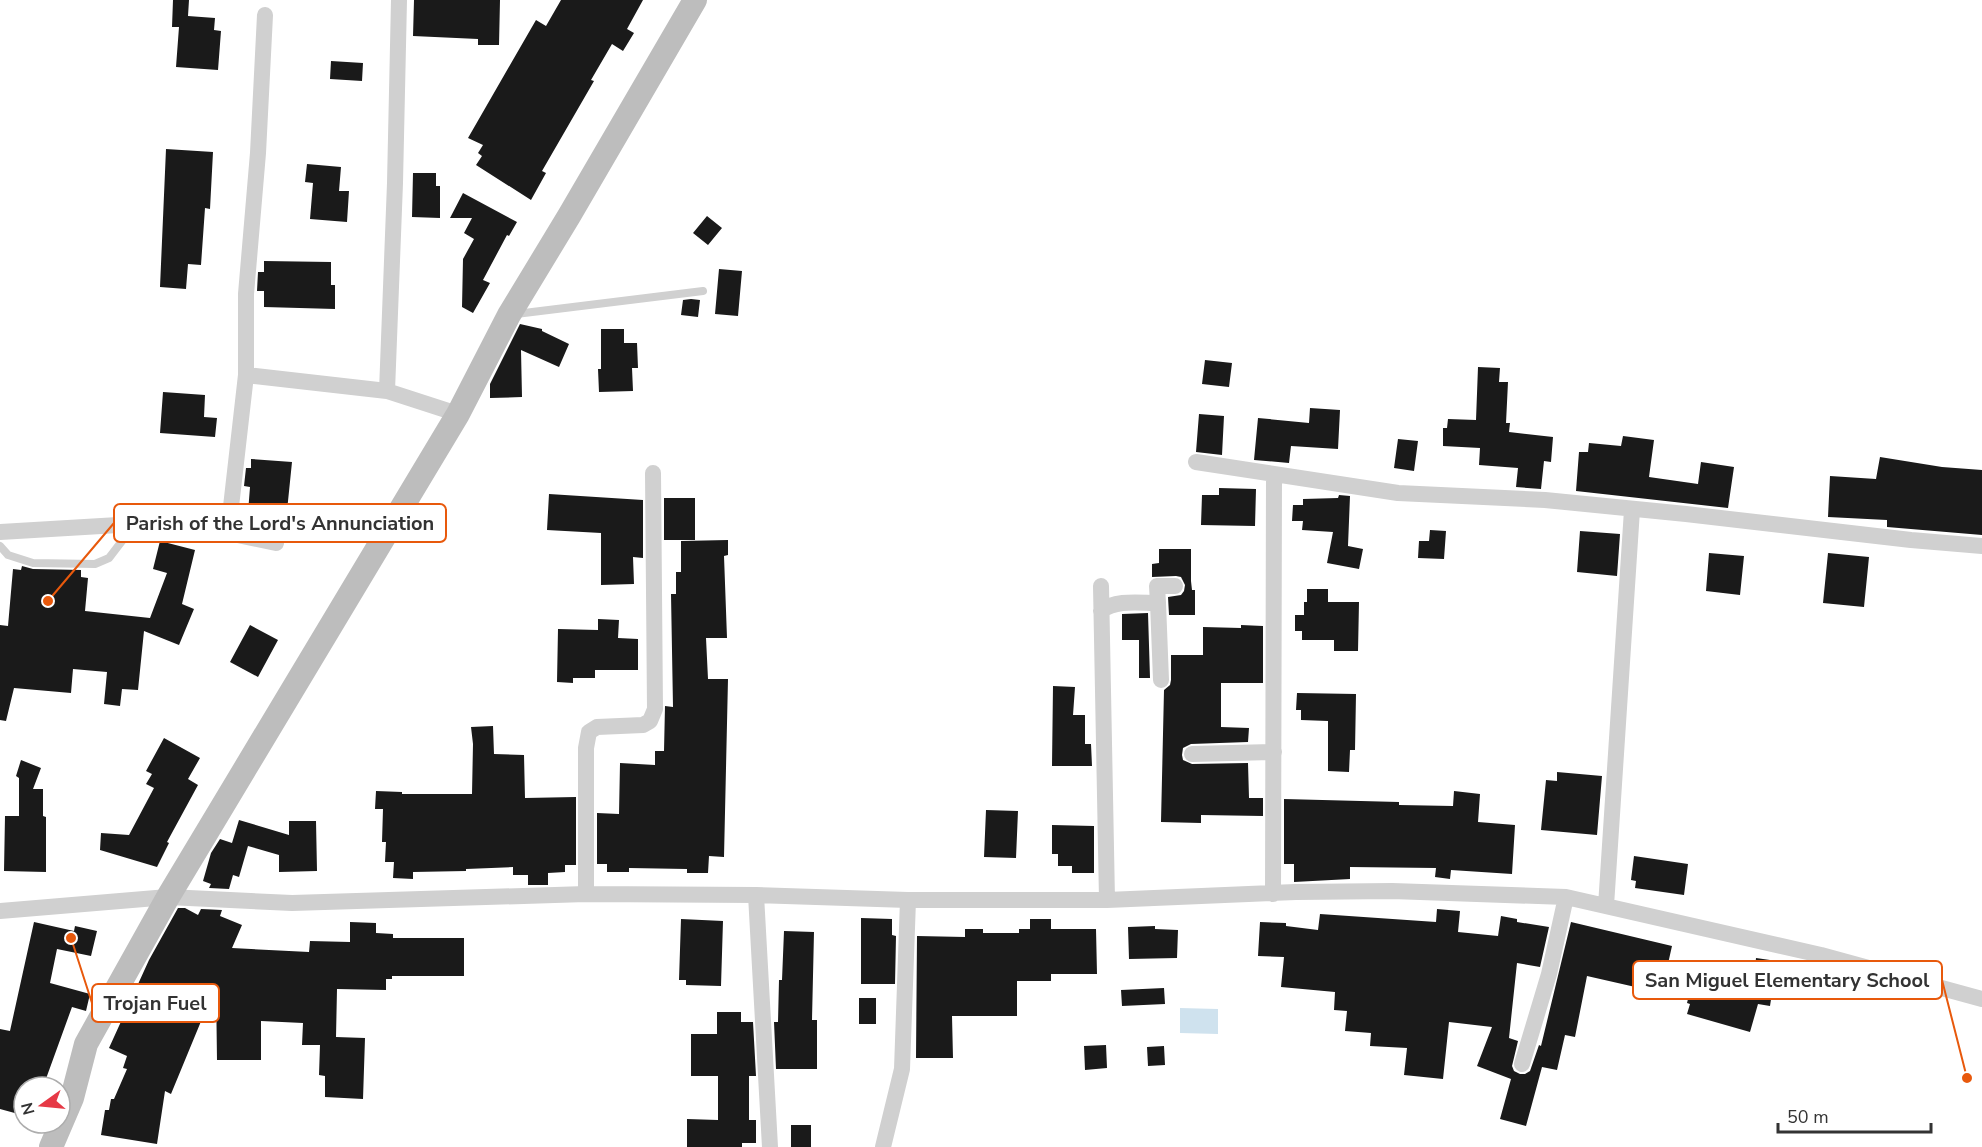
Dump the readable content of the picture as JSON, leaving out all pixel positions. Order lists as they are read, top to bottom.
{
  "places": ["Parish of the Lord's Annunciation", "Trojan Fuel", "San Miguel Elementary School"],
  "scale_bar": "50 m",
  "north": "left"
}
